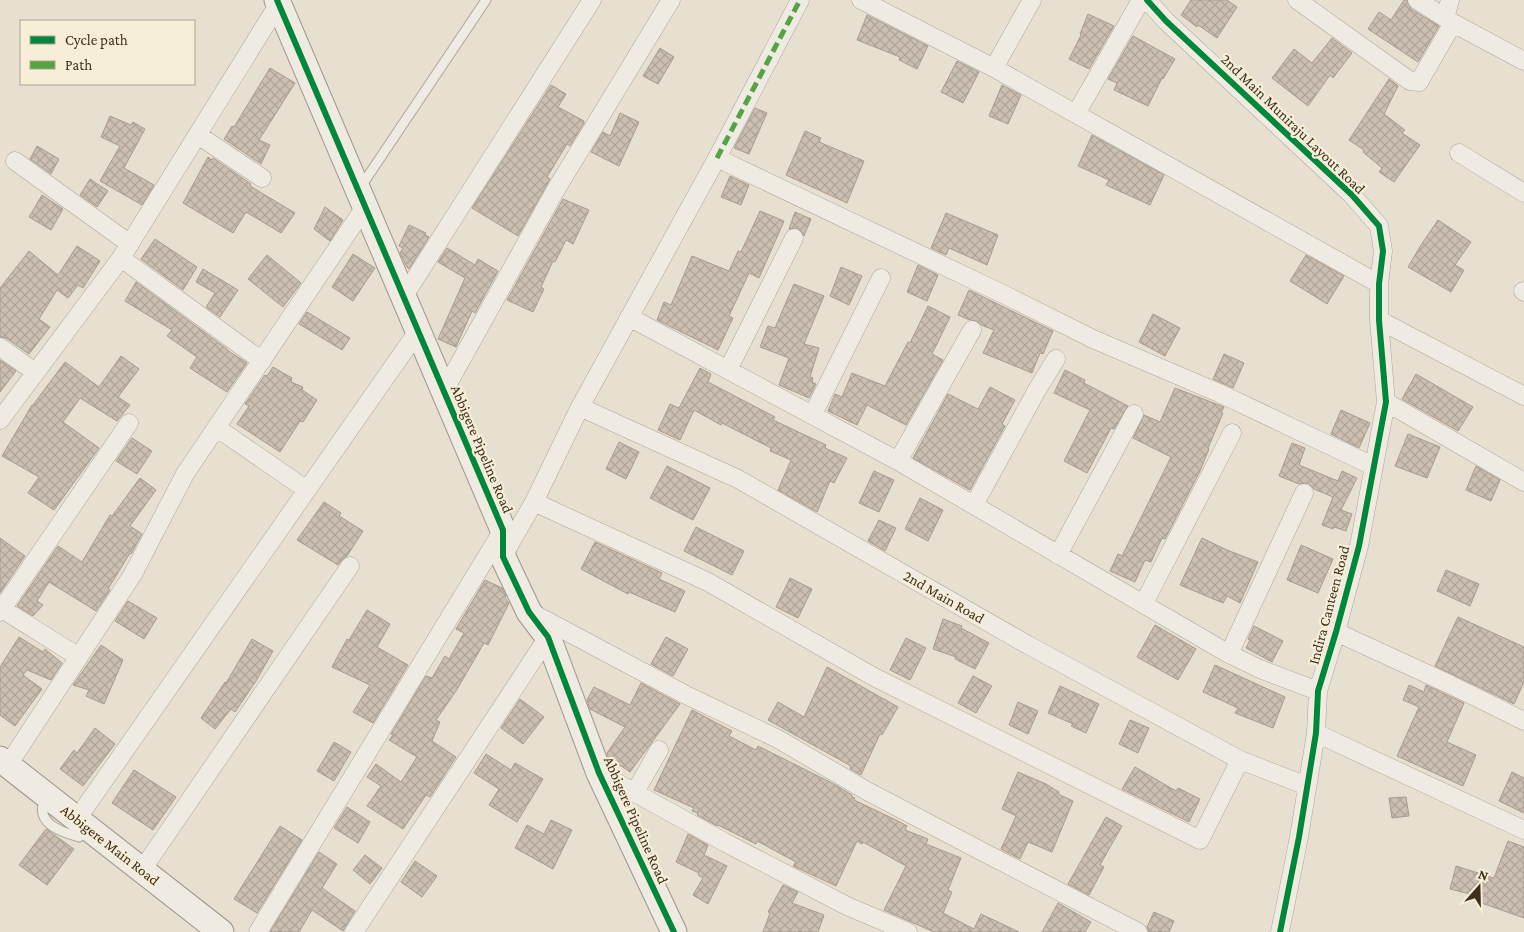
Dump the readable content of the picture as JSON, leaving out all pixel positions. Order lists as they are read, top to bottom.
{
  "streets": {
    "street": [
      "2nd Main Muniraju Layout Road",
      "Abbigere Pipeline Road",
      "2nd Main Road",
      "Indira Canteen Road",
      "Abbigere Main Road"
    ]
  },
  "crossings": [
    ["2nd Main Muniraju Layout Road", "Indira Canteen Road"],
    ["2nd Main Road", "Indira Canteen Road"]
  ],
  "legend": ["Cycle path", "Path"],
  "north": "top"
}
